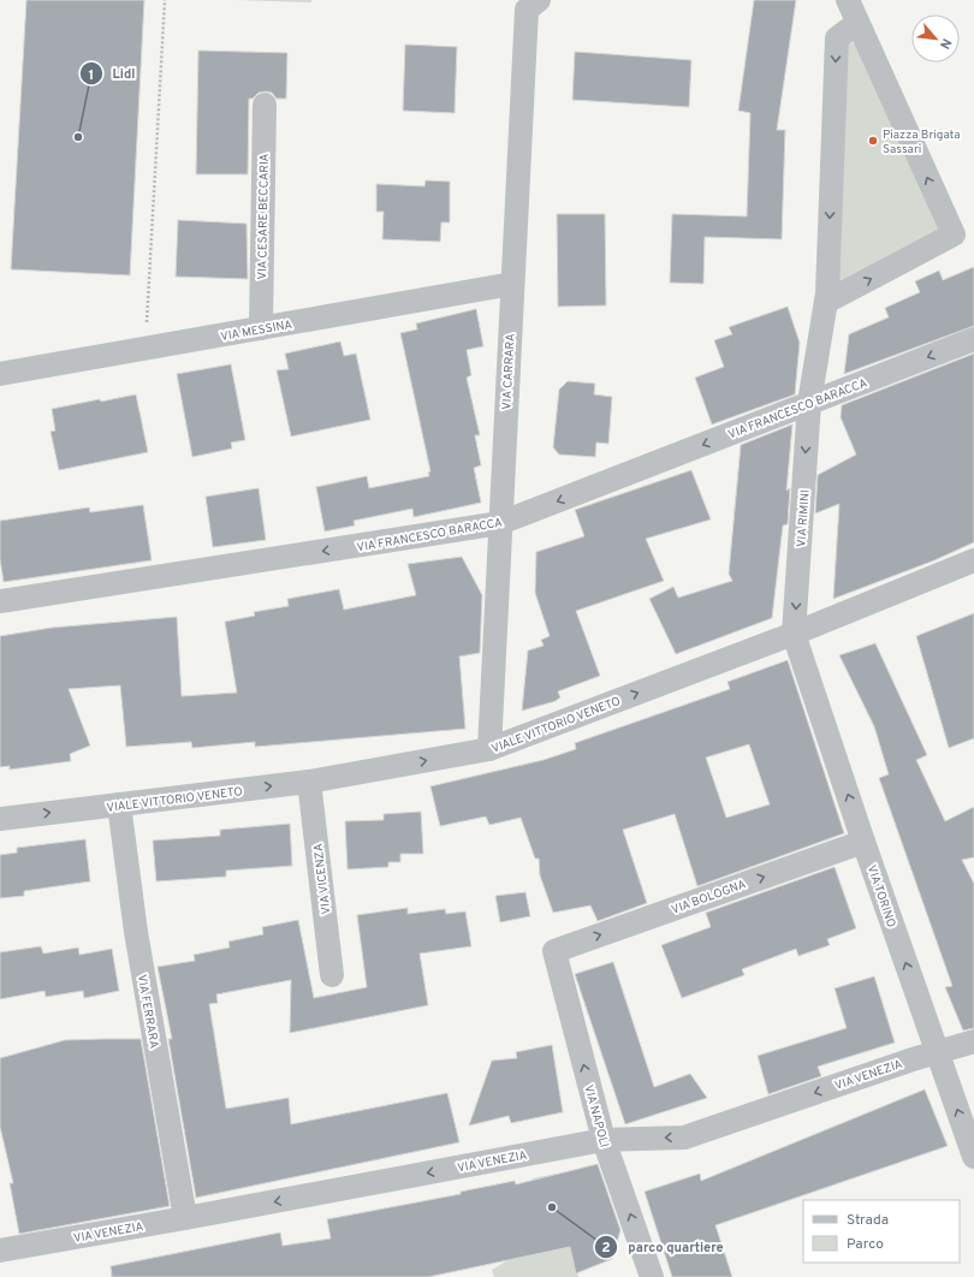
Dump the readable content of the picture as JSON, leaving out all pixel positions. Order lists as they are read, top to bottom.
{
  "streets": {
    "street": [
      "VIA CESARE BECCARIA",
      "VIA MESSINA",
      "VIA CARRARA",
      "VIA FRANCESCO BARACCA",
      "VIA RIMINI",
      "VIALE VITTORIO VENETO",
      "VIA VICENZA",
      "VIA BOLOGNA",
      "VIA TORINO",
      "VIA FERRARA",
      "VIA VENEZIA",
      "VIA NAPOLI"
    ]
  },
  "crossings": [
    ["VIA CESARE BECCARIA", "VIA MESSINA"],
    ["VIA MESSINA", "VIA CARRARA"],
    ["VIA CARRARA", "VIA FRANCESCO BARACCA"],
    ["VIA CARRARA", "VIALE VITTORIO VENETO"],
    ["VIA FRANCESCO BARACCA", "VIA RIMINI"],
    ["VIA RIMINI", "VIALE VITTORIO VENETO"],
    ["VIA RIMINI", "VIA TORINO"],
    ["VIALE VITTORIO VENETO", "VIA VICENZA"],
    ["VIALE VITTORIO VENETO", "VIA TORINO"],
    ["VIALE VITTORIO VENETO", "VIA FERRARA"],
    ["VIA BOLOGNA", "VIA TORINO"],
    ["VIA BOLOGNA", "VIA NAPOLI"],
    ["VIA TORINO", "VIA VENEZIA"],
    ["VIA FERRARA", "VIA VENEZIA"],
    ["VIA VENEZIA", "VIA NAPOLI"]
  ],
  "one_way": [
    "VIA FRANCESCO BARACCA",
    "VIA RIMINI",
    "VIALE VITTORIO VENETO",
    "VIA BOLOGNA",
    "VIA TORINO",
    "VIA VENEZIA",
    "VIA NAPOLI"
  ],
  "places": ["Lidl", "Piazza Brigata Sassari", "parco quartiere"],
  "legend": ["Strada", "Parco"],
  "north": "bottom right"
}
